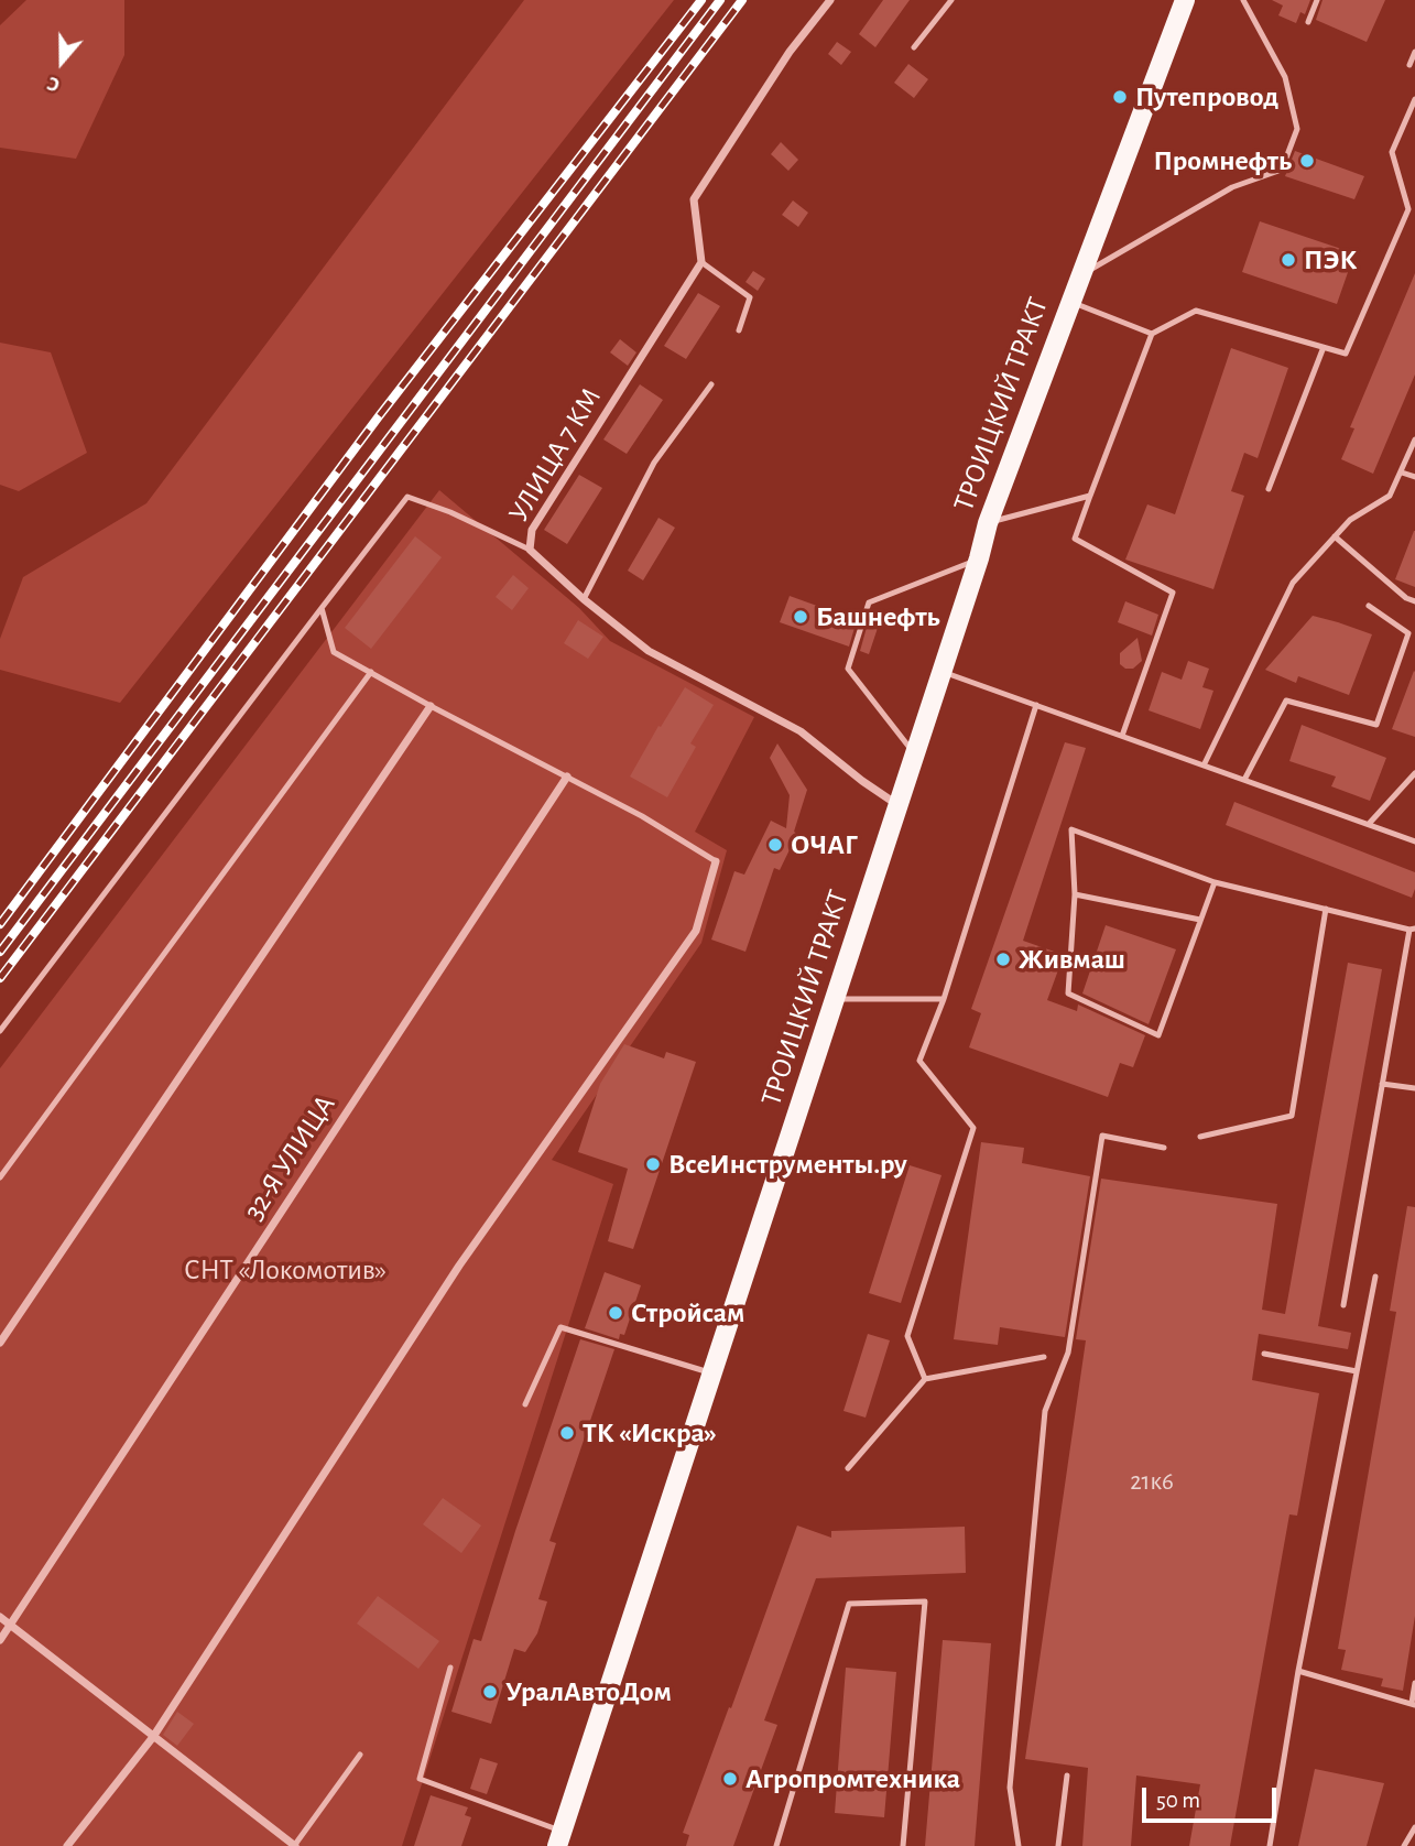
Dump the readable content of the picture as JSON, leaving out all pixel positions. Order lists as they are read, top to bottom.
{
  "streets": {
    "main road": ["ТРОИЦКИЙ ТРАКТ"],
    "street": ["УЛИЦА 7 КМ", "32-Я УЛИЦА"]
  },
  "crossings": [
    ["ТРОИЦКИЙ ТРАКТ", "УЛИЦА 7 КМ"]
  ],
  "parks": ["СНТ «Локомотив»"],
  "places": [
    "Путепровод",
    "Промнефть",
    "ПЭК",
    "Башнефть",
    "ОЧАГ",
    "Живмаш",
    "ВсеИнструменты.ру",
    "Стройсам",
    "ТК «Искра»",
    "УралАвтоДом",
    "Агропромтехника"
  ],
  "house_numbers": ["21к6"],
  "scale_bar": "50 m",
  "north": "bottom"
}
